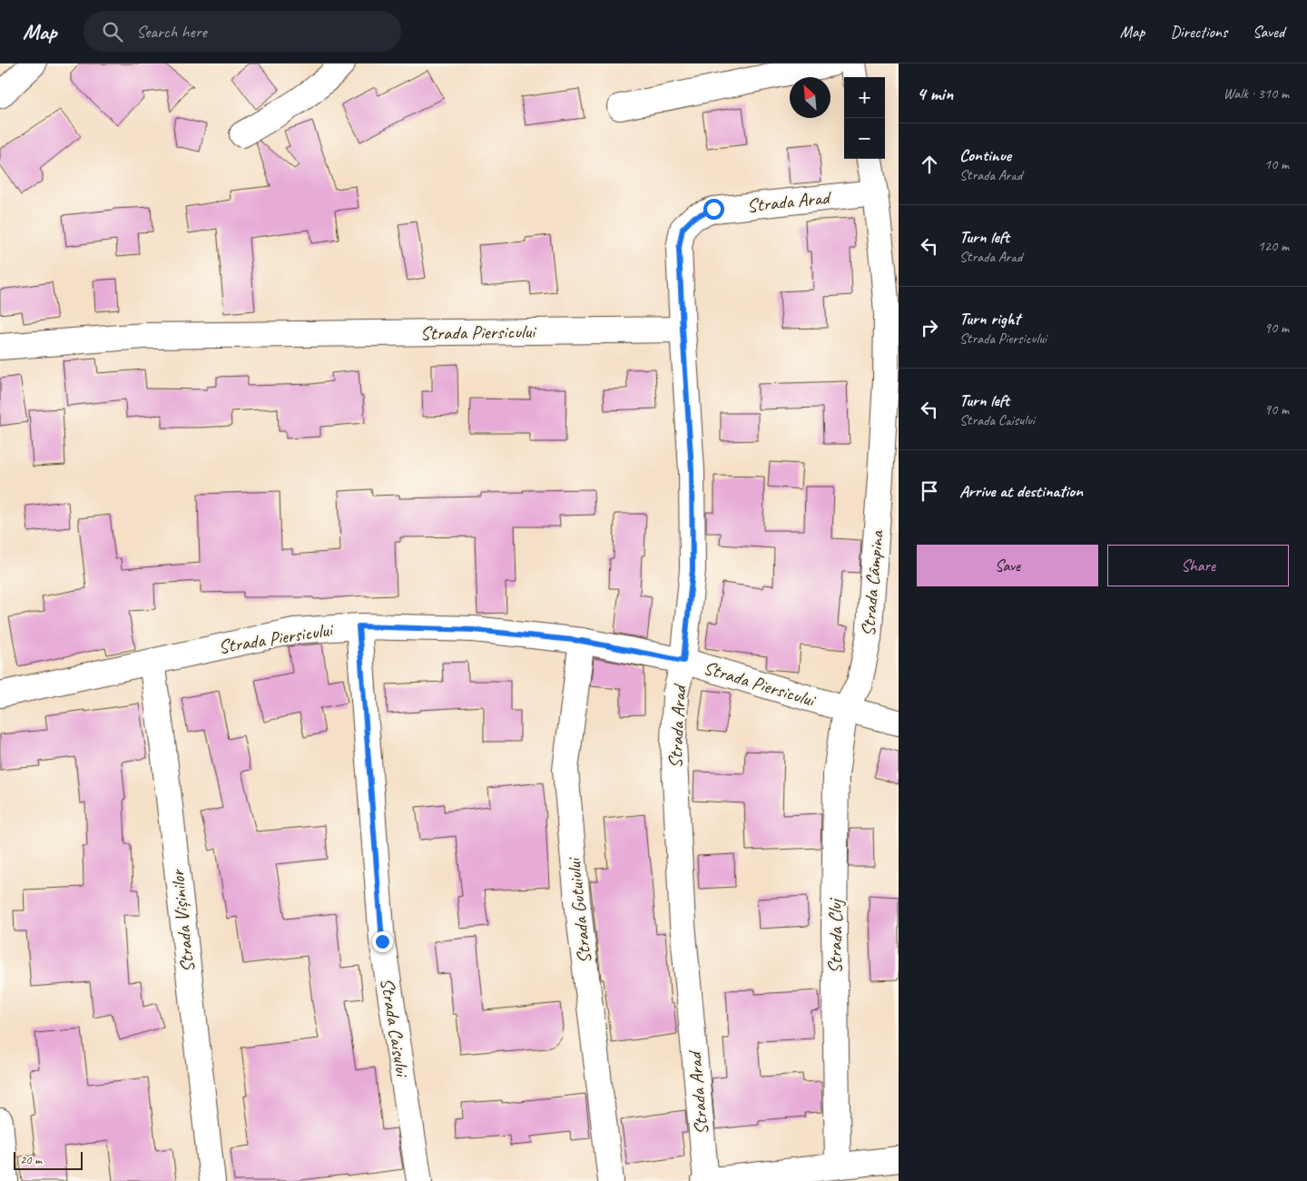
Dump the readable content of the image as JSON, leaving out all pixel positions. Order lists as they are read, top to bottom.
{
  "streets": {
    "street": [
      "Strada Arad",
      "Strada Piersicului",
      "Strada Câmpina",
      "Strada Gutuiului",
      "Strada Vișinilor",
      "Strada Cluj",
      "Strada Caisului"
    ]
  },
  "crossings": [
    ["Strada Arad", "Strada Piersicului"],
    ["Strada Arad", "Strada Câmpina"],
    ["Strada Piersicului", "Strada Câmpina"],
    ["Strada Piersicului", "Strada Gutuiului"],
    ["Strada Piersicului", "Strada Vișinilor"],
    ["Strada Piersicului", "Strada Cluj"],
    ["Strada Piersicului", "Strada Caisului"],
    ["Strada Câmpina", "Strada Cluj"]
  ],
  "scale_bar": "20 m",
  "north": "top left",
  "page": {
    "header": "Map",
    "search": "Search here",
    "nav": ["Map", "Directions", "Saved"],
    "heading": ["4 min", "Walk · 310 m"],
    "map_buttons": ["+", "−"],
    "list": [
      ["Continue", "Strada Arad", "10 m"],
      ["Turn left", "Strada Arad", "120 m"],
      ["Turn right", "Strada Piersicului", "90 m"],
      ["Turn left", "Strada Caisului", "90 m"],
      "Arrive at destination"
    ],
    "buttons": ["Save", "Share"],
    "scale": "20 m"
  }
}
